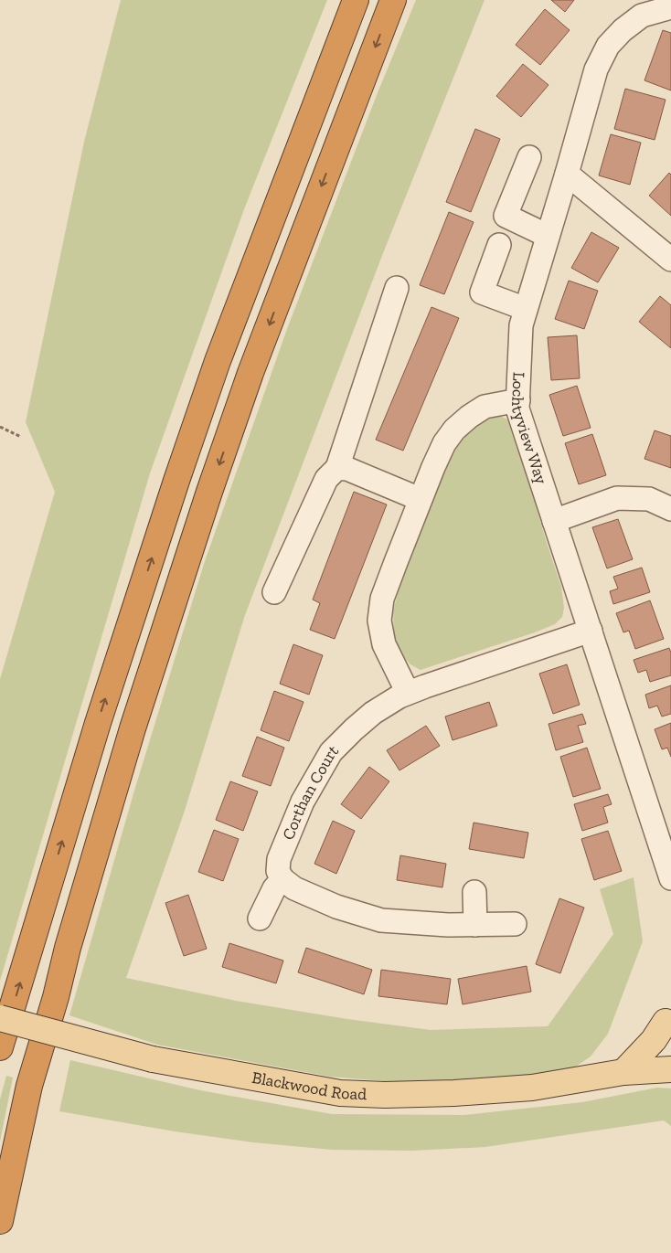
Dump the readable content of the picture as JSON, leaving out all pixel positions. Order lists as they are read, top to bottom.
{
  "streets": {
    "main road": ["Blackwood Road"],
    "street": ["Lochtyview Way", "Corthan Court"]
  },
  "crossings": [
    ["Lochtyview Way", "Corthan Court"]
  ]
}
